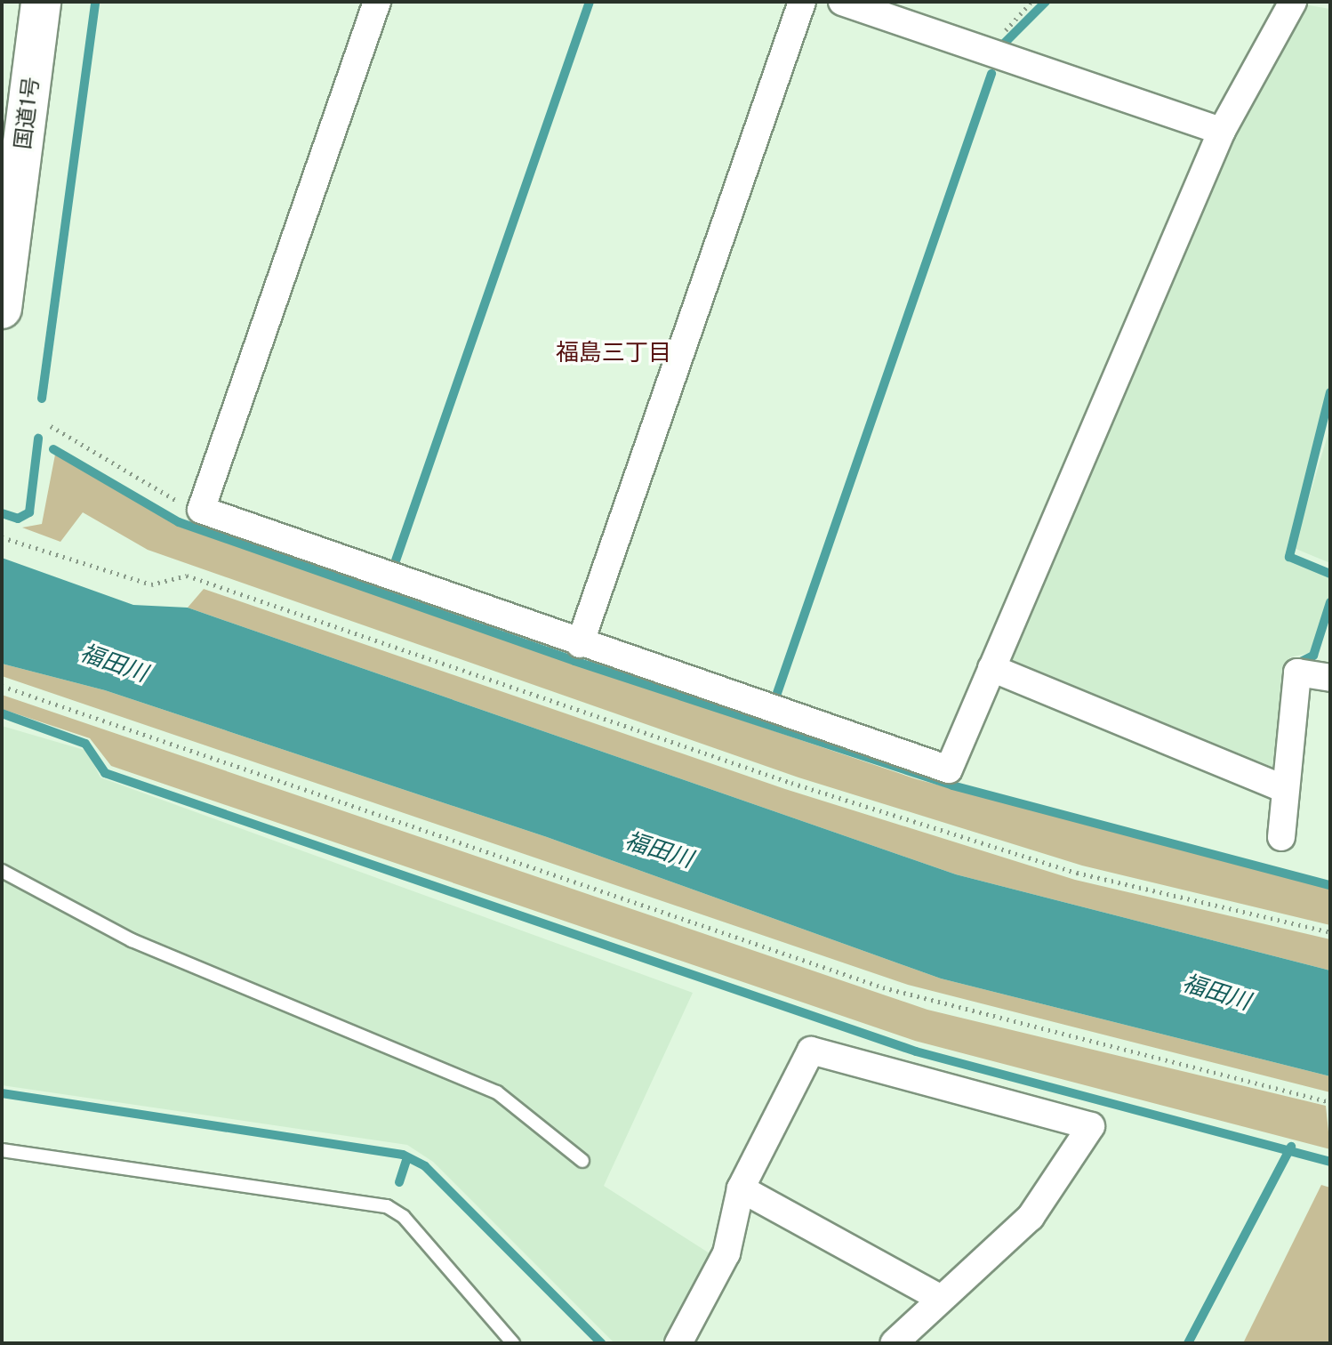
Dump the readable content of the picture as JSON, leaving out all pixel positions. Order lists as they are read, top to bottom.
{
  "streets": {
    "highway": ["国道1号"]
  },
  "districts": ["福島三丁目"],
  "water": ["福田川"]
}
